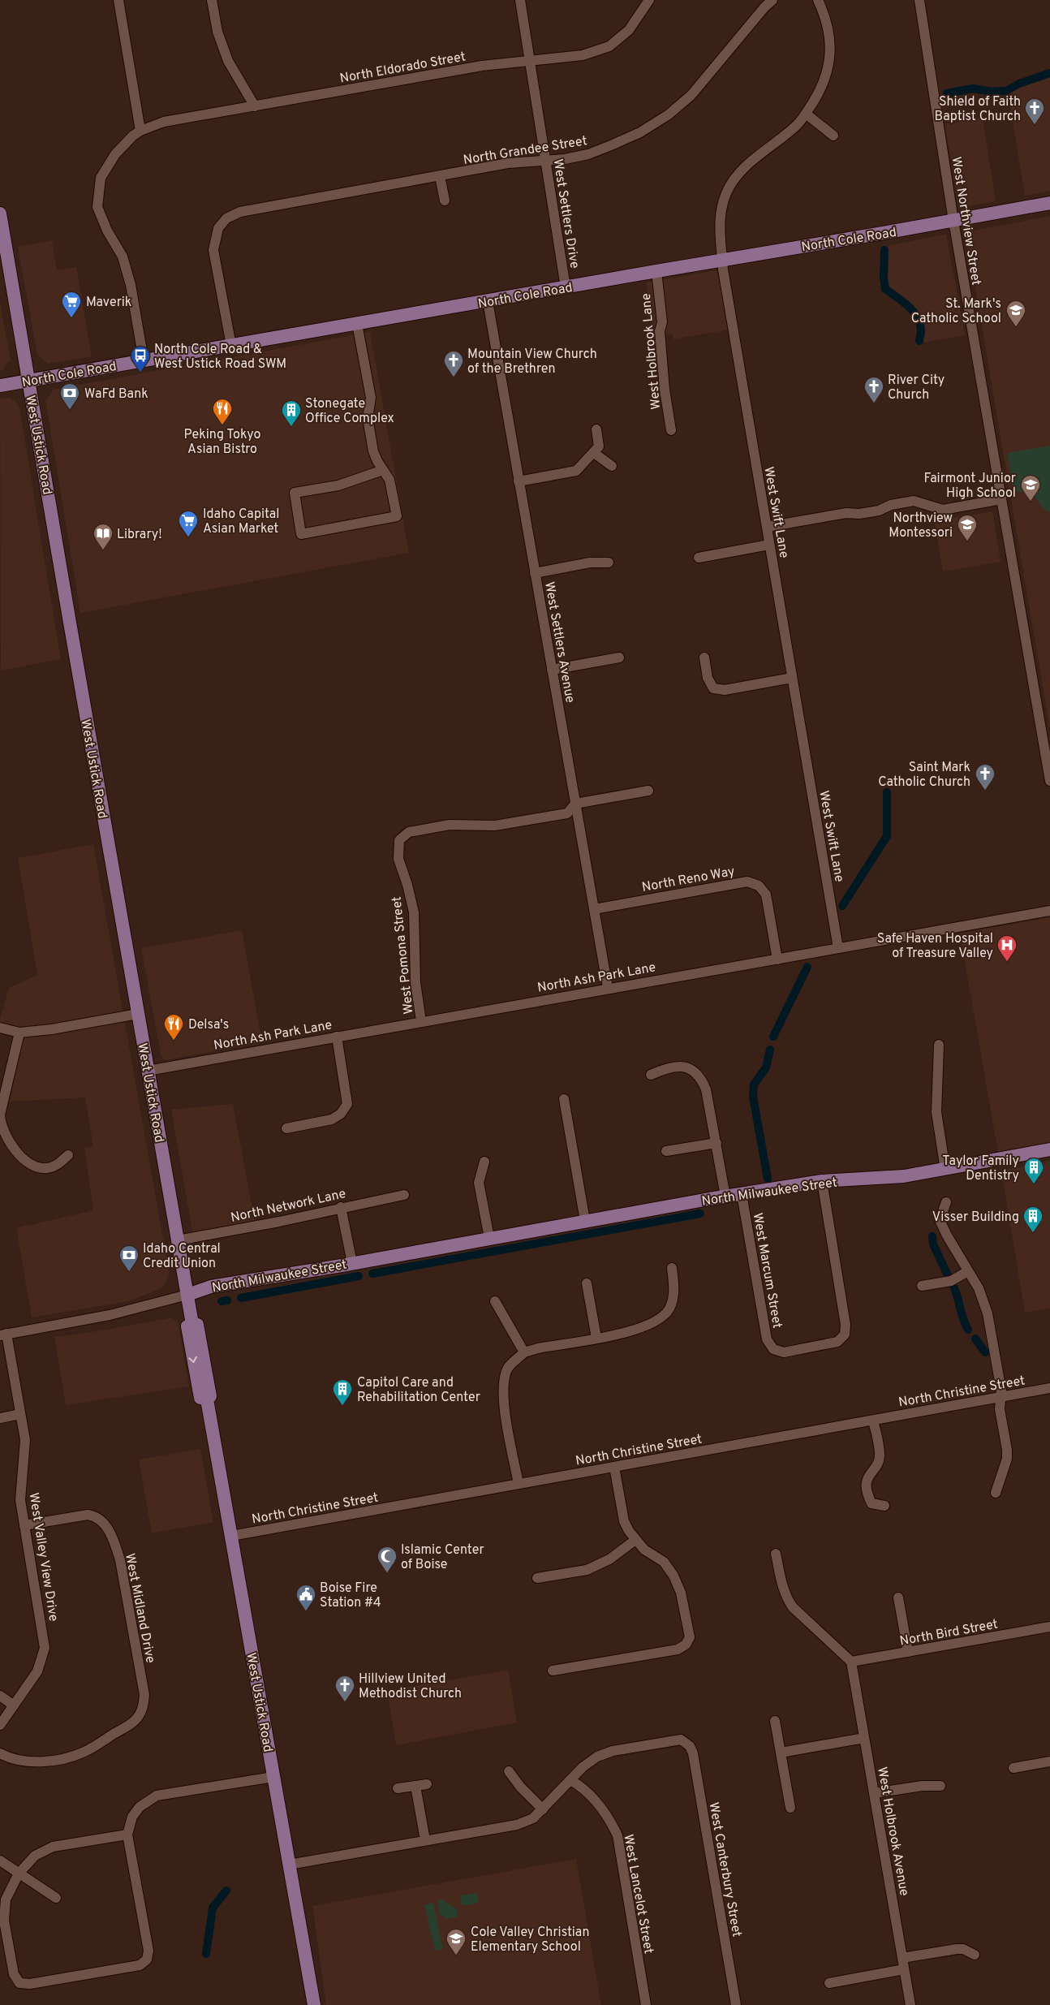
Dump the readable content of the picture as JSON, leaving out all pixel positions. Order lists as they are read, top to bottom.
{
  "streets": {
    "main road": ["North Cole Road", "West Ustick Road", "North Milwaukee Street"],
    "street": [
      "North Eldorado Street",
      "North Grandee Street",
      "West Settlers Drive",
      "West Northview Street",
      "West Holbrook Lane",
      "West Swift Lane",
      "West Settlers Avenue",
      "North Reno Way",
      "West Pomona Street",
      "North Ash Park Lane",
      "North Network Lane",
      "West Marcum Street",
      "North Christine Street",
      "West Valley View Drive",
      "West Midland Drive",
      "North Bird Street",
      "West Holbrook Avenue",
      "West Canterbury Street",
      "West Lancelot Street"
    ]
  },
  "crossings": [
    ["North Eldorado Street", "West Settlers Drive"],
    ["North Eldorado Street", "North Cole Road"],
    ["North Grandee Street", "West Settlers Drive"],
    ["North Grandee Street", "North Cole Road"],
    ["West Settlers Drive", "North Cole Road"],
    ["West Northview Street", "North Cole Road"],
    ["North Cole Road", "West Holbrook Lane"],
    ["North Cole Road", "West Ustick Road"],
    ["North Cole Road", "West Swift Lane"],
    ["North Cole Road", "West Settlers Avenue"],
    ["West Ustick Road", "North Ash Park Lane"],
    ["West Ustick Road", "North Milwaukee Street"],
    ["West Ustick Road", "North Network Lane"],
    ["West Ustick Road", "North Christine Street"],
    ["West Swift Lane", "North Ash Park Lane"],
    ["West Settlers Avenue", "North Reno Way"],
    ["West Settlers Avenue", "West Pomona Street"],
    ["West Settlers Avenue", "North Ash Park Lane"],
    ["North Reno Way", "North Ash Park Lane"],
    ["West Pomona Street", "North Ash Park Lane"],
    ["North Milwaukee Street", "West Marcum Street"],
    ["North Milwaukee Street", "West Valley View Drive"],
    ["West Valley View Drive", "West Midland Drive"],
    ["North Bird Street", "West Holbrook Avenue"],
    ["West Canterbury Street", "West Lancelot Street"]
  ],
  "places": {
    "church": [
      "Shield of Faith Baptist Church",
      "Mountain View Church of the Brethren",
      "River City Church",
      "Saint Mark Catholic Church",
      "Hillview United Methodist Church"
    ],
    "supermarket": ["Maverik", "Idaho Capital Asian Market"],
    "school or university": [
      "St. Mark's Catholic School",
      "Fairmont Junior High School",
      "Northview Montessori",
      "Cole Valley Christian Elementary School"
    ],
    "bus stop": ["North Cole Road & West Ustick Road SWM"],
    "bank": ["WaFd Bank", "Idaho Central Credit Union"],
    "restaurant": ["Peking Tokyo Asian Bistro", "Delsa's"],
    "building": [
      "Stonegate Office Complex",
      "Taylor Family Dentistry",
      "Visser Building",
      "Capitol Care and Rehabilitation Center"
    ],
    "library": ["Library!"],
    "hospital": ["Safe Haven Hospital of Treasure Valley"],
    "mosque": ["Islamic Center of Boise"],
    "public building": ["Boise Fire Station #4"]
  }
}
